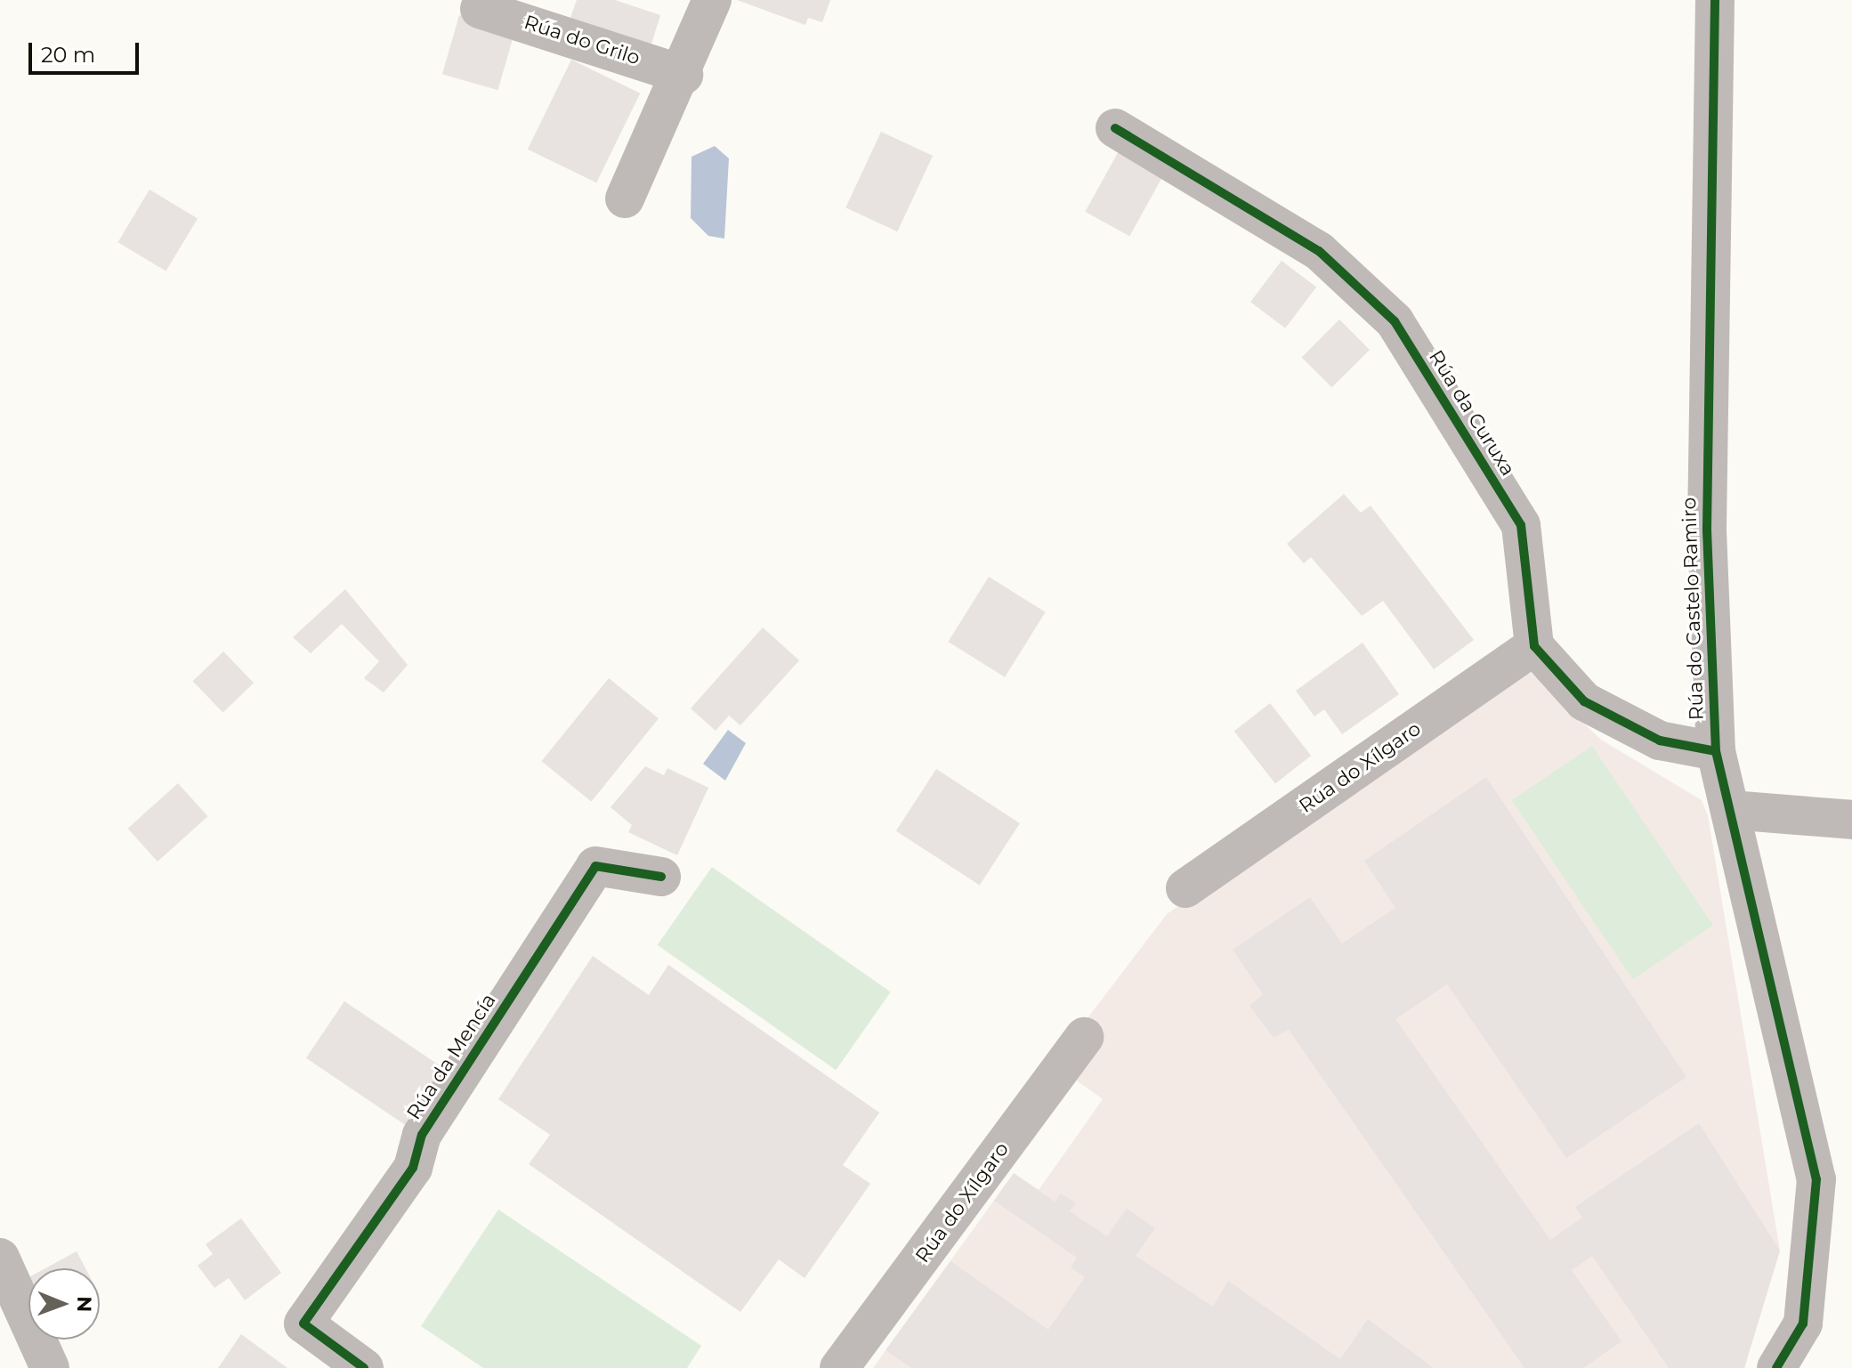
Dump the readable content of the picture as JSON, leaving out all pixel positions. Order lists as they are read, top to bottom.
{
  "streets": {
    "street": [
      "Rúa do Grilo",
      "Rúa da Curuxa",
      "Rúa do Castelo Ramiro",
      "Rúa do Xílgaro",
      "Rúa da Mencía"
    ]
  },
  "crossings": [
    ["Rúa da Curuxa", "Rúa do Xílgaro"]
  ],
  "scale_bar": "20 m",
  "north": "right"
}
